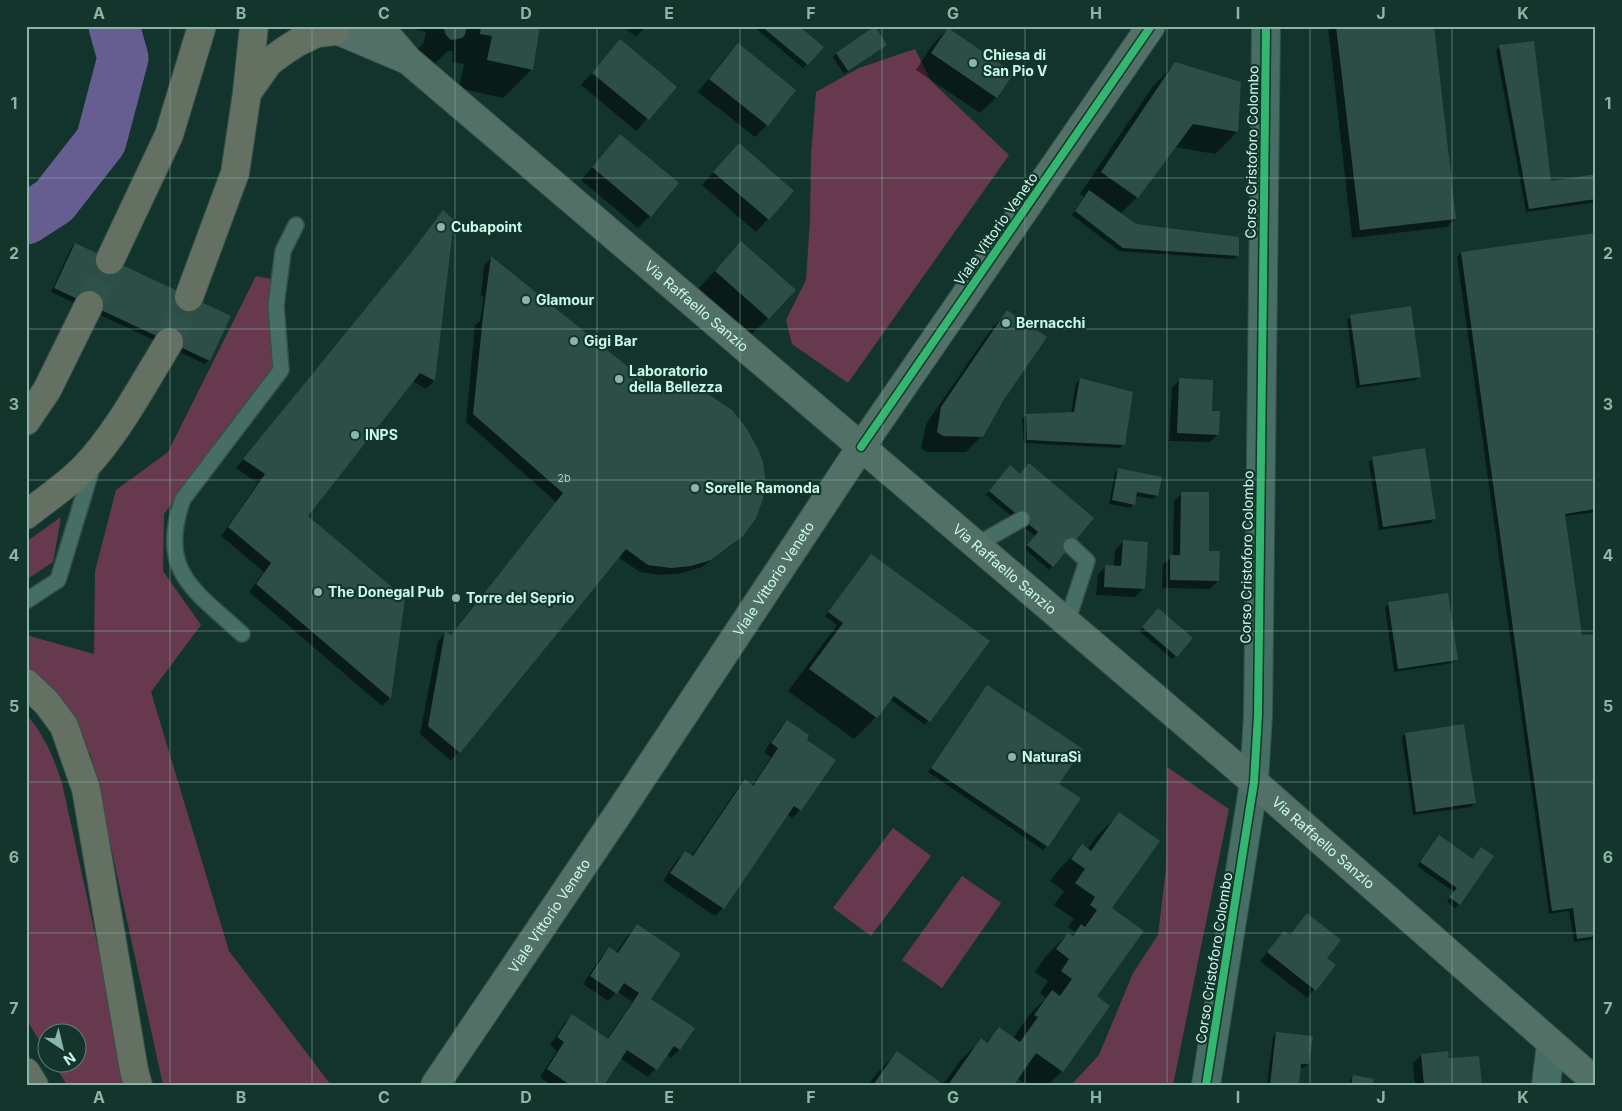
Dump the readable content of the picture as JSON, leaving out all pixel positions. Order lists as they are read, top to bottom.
{
  "streets": {
    "main road": ["Viale Vittorio Veneto", "Via Raffaello Sanzio"],
    "street": ["Corso Cristoforo Colombo"]
  },
  "crossings": [
    ["Corso Cristoforo Colombo", "Via Raffaello Sanzio"],
    ["Viale Vittorio Veneto", "Via Raffaello Sanzio"]
  ],
  "places": [
    "Chiesa di San Pio V",
    "Cubapoint",
    "Glamour",
    "Bernacchi",
    "Gigi Bar",
    "Laboratorio della Bellezza",
    "INPS",
    "Sorelle Ramonda",
    "The Donegal Pub",
    "Torre del Seprio",
    "NaturaSì"
  ],
  "house_numbers": ["2b"],
  "north": "bottom right",
  "grid": {
    "columns": [
      "A",
      "B",
      "C",
      "D",
      "E",
      "F",
      "G",
      "H",
      "I",
      "J",
      "K"
    ],
    "rows": [
      "1",
      "2",
      "3",
      "4",
      "5",
      "6",
      "7"
    ]
  }
}
